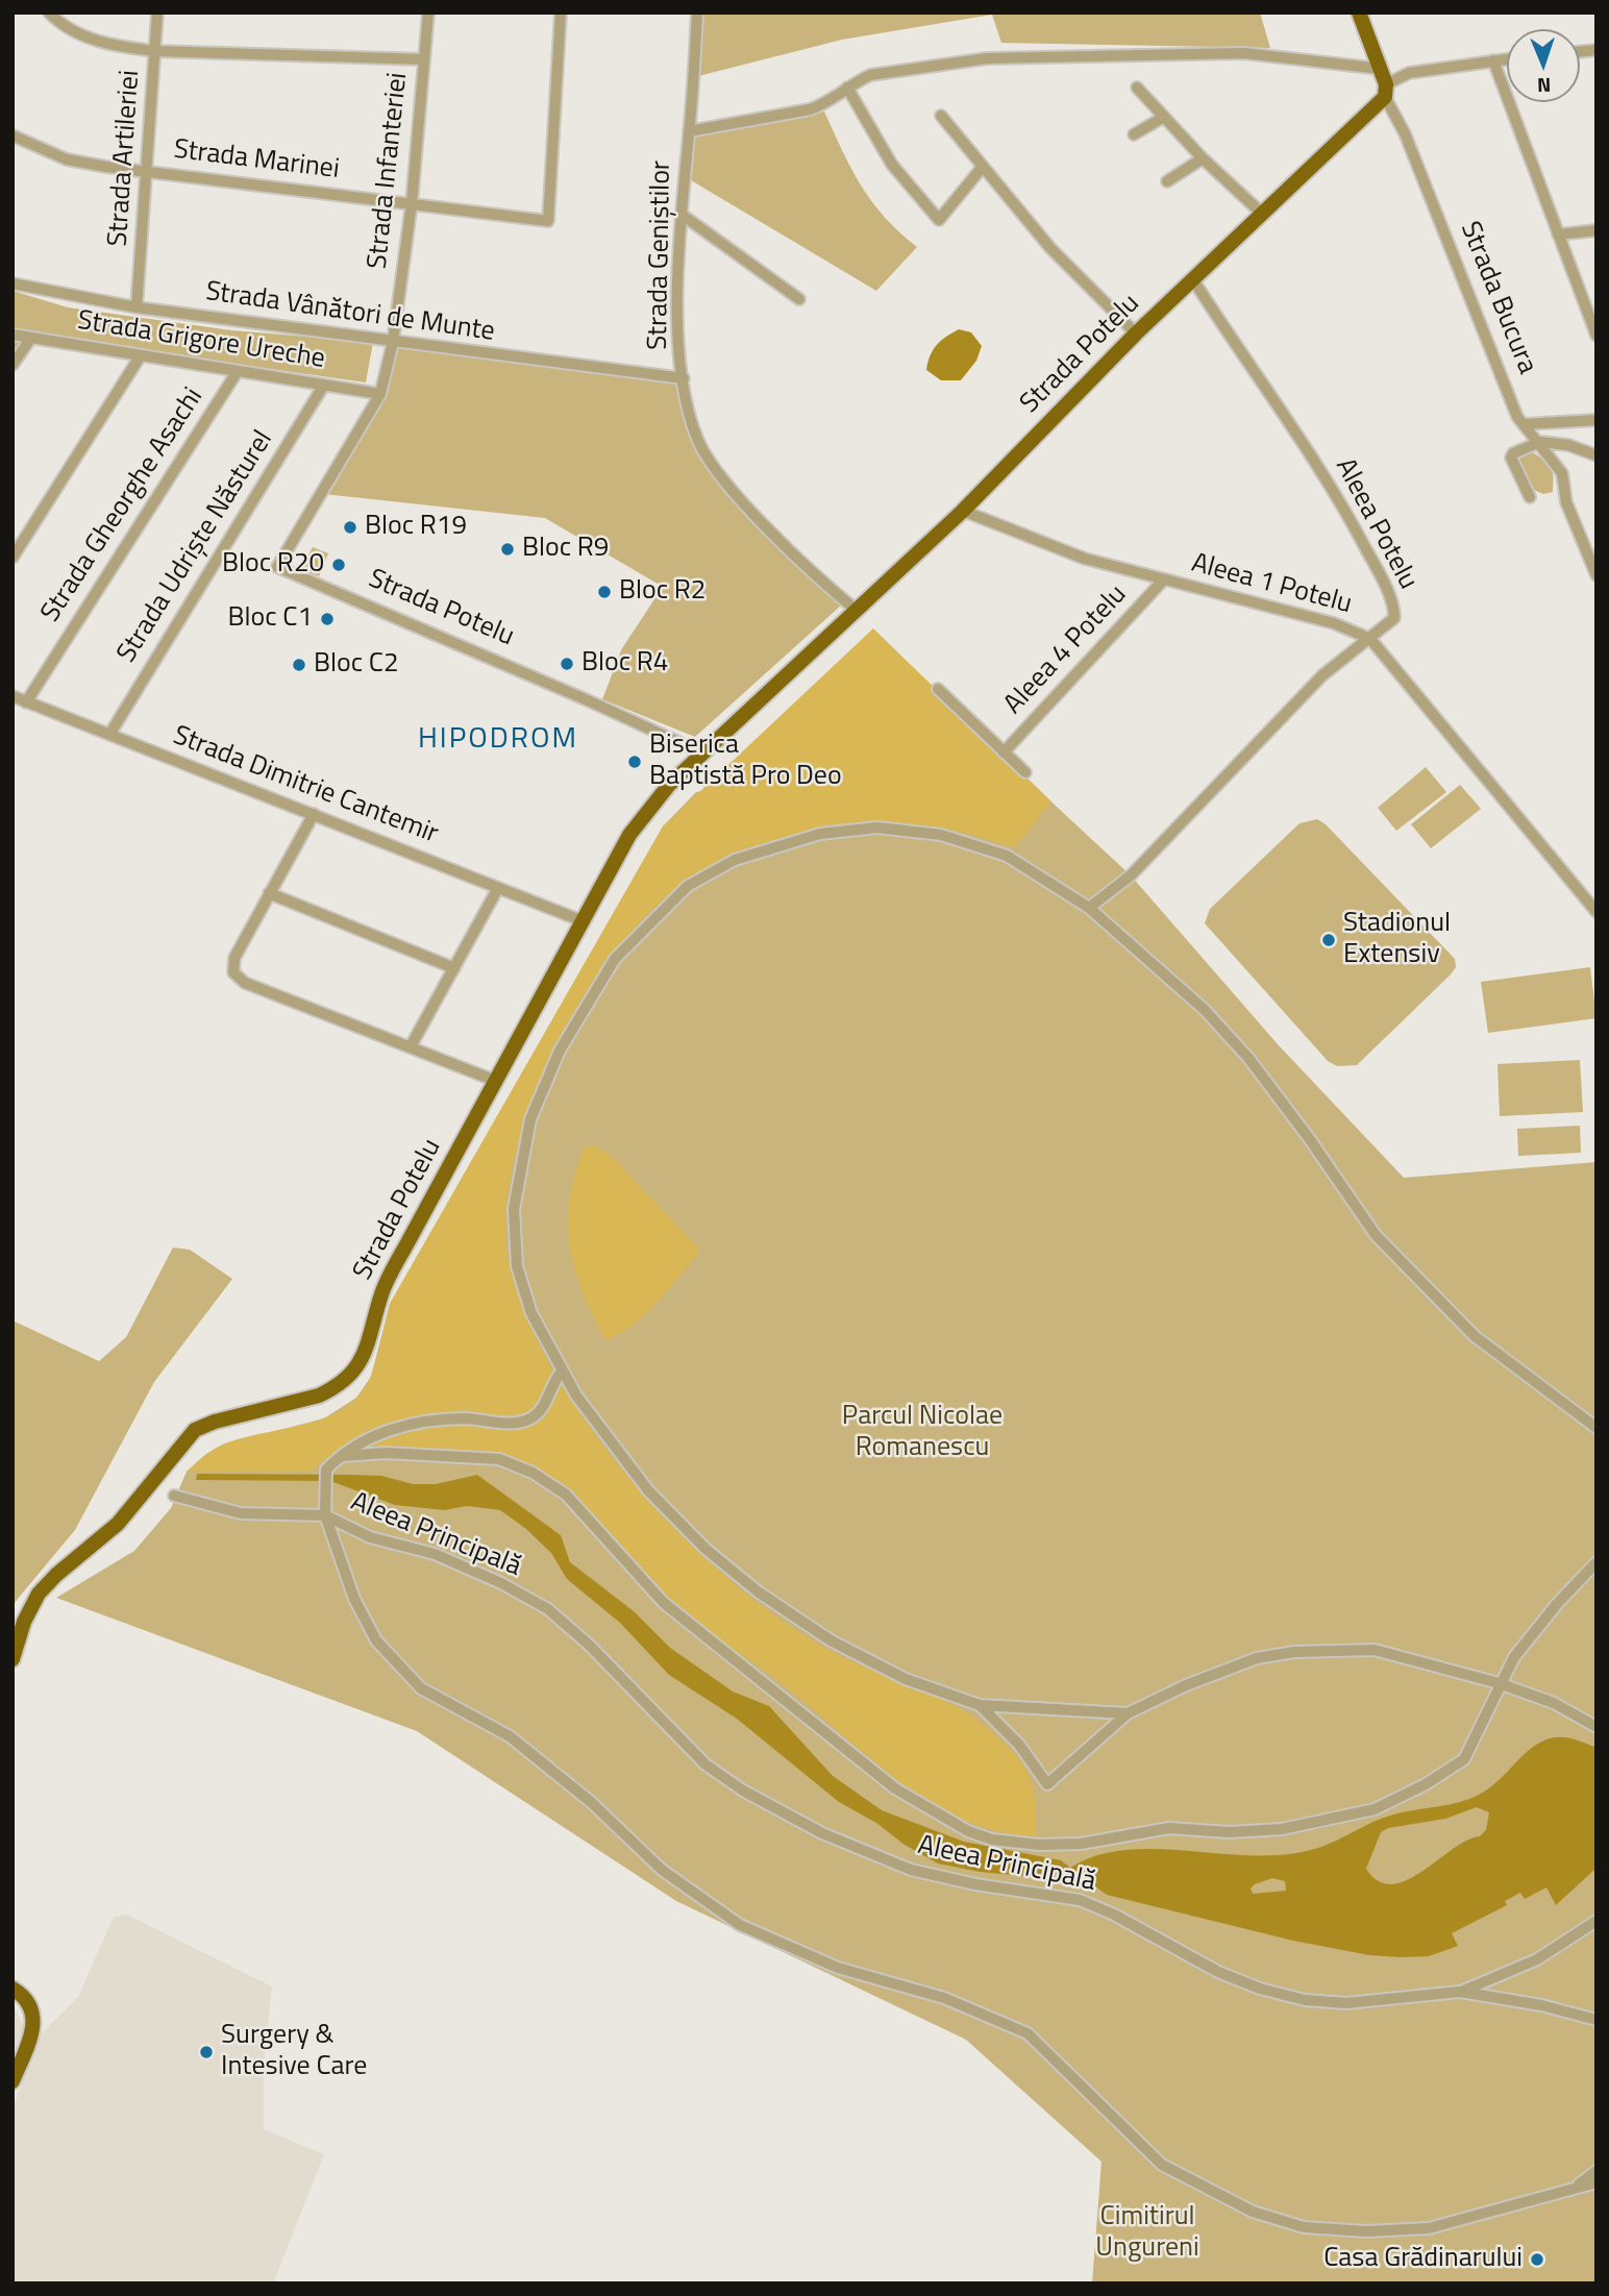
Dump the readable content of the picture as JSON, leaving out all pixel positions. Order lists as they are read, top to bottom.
{
  "streets": {
    "main road": ["Strada Bucura", "Strada Potelu"],
    "street": [
      "Strada Artileriei",
      "Strada Marinei",
      "Strada Infanteriei",
      "Strada Geniștilor",
      "Strada Vânători de Munte",
      "Strada Grigore Ureche",
      "Strada Gheorghe Asachi",
      "Aleea Potelu",
      "Strada Udriște Năsturel",
      "Aleea 1 Potelu",
      "Aleea 4 Potelu",
      "Strada Dimitrie Cantemir",
      "Aleea Principală"
    ]
  },
  "crossings": [
    ["Strada Artileriei", "Strada Marinei"],
    ["Strada Artileriei", "Strada Vânători de Munte"],
    ["Strada Marinei", "Strada Infanteriei"],
    ["Strada Infanteriei", "Strada Vânători de Munte"],
    ["Strada Infanteriei", "Strada Grigore Ureche"],
    ["Strada Infanteriei", "Strada Potelu"],
    ["Strada Geniștilor", "Strada Vânători de Munte"],
    ["Strada Geniștilor", "Strada Potelu"],
    ["Strada Bucura", "Strada Potelu"],
    ["Strada Grigore Ureche", "Strada Gheorghe Asachi"],
    ["Strada Grigore Ureche", "Strada Udriște Năsturel"],
    ["Strada Potelu", "Aleea Potelu"],
    ["Strada Potelu", "Aleea 1 Potelu"],
    ["Strada Potelu", "Strada Dimitrie Cantemir"],
    ["Strada Gheorghe Asachi", "Strada Dimitrie Cantemir"],
    ["Aleea Potelu", "Aleea 1 Potelu"],
    ["Strada Udriște Năsturel", "Strada Dimitrie Cantemir"],
    ["Aleea 1 Potelu", "Aleea 4 Potelu"]
  ],
  "districts": ["HIPODROM"],
  "parks": ["Parcul Nicolae Romanescu", "Cimitirul Ungureni"],
  "places": [
    "Bloc R19",
    "Bloc R9",
    "Bloc R20",
    "Bloc R2",
    "Bloc C1",
    "Bloc R4",
    "Bloc C2",
    "Biserica Baptistă Pro Deo",
    "Stadionul Extensiv",
    "Surgery & Intesive Care",
    "Casa Grădinarului"
  ],
  "north": "bottom"
}
